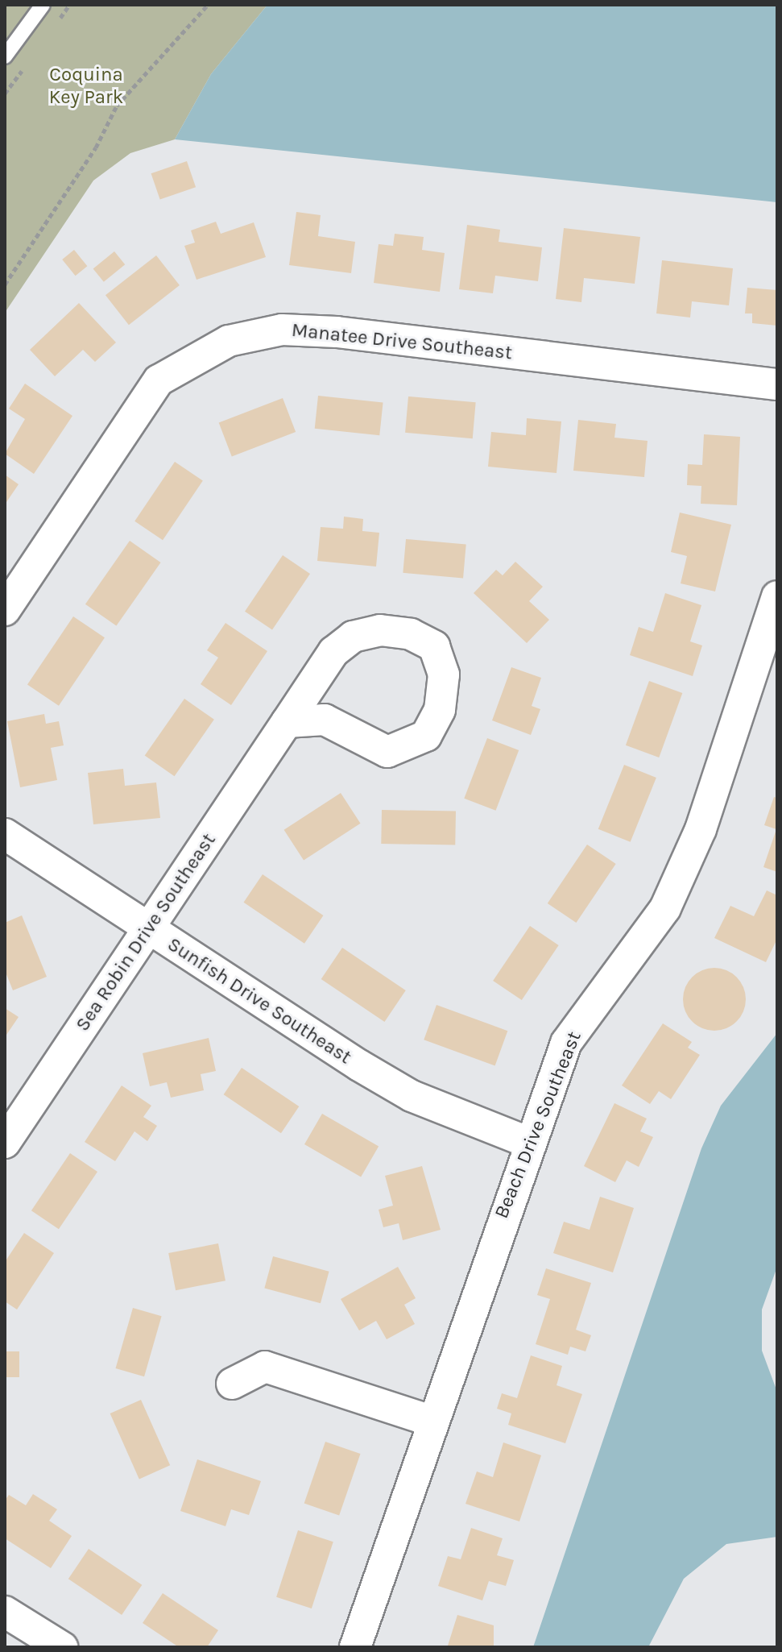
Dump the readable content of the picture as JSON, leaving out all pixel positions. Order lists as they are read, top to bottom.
{
  "streets": {
    "street": [
      "Manatee Drive Southeast",
      "Sea Robin Drive Southeast",
      "Sunfish Drive Southeast",
      "Beach Drive Southeast"
    ]
  },
  "crossings": [
    ["Sea Robin Drive Southeast", "Sunfish Drive Southeast"],
    ["Sunfish Drive Southeast", "Beach Drive Southeast"]
  ],
  "parks": ["Coquina Key Park"]
}
